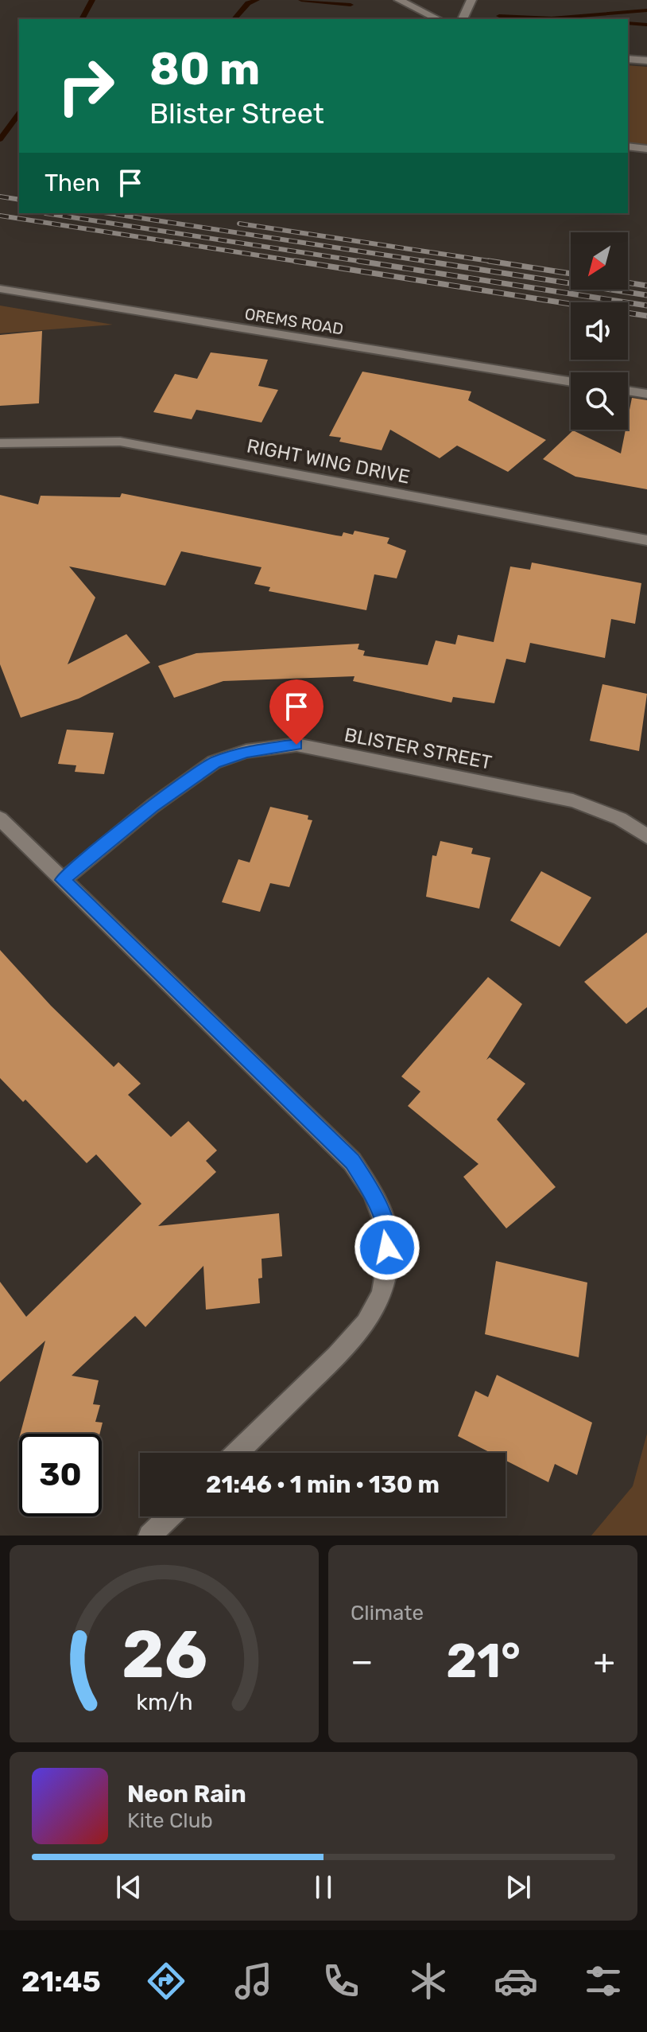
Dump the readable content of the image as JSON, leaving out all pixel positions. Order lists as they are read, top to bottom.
{
  "streets": {
    "street": ["OREMS ROAD", "RIGHT WING DRIVE", "BLISTER STREET"]
  },
  "north": "bottom left",
  "page": {
    "turn": ["80 m", "Blister Street"],
    "then": "Then",
    "limit": "30",
    "trip": "21:46 · 1 min · 130 m",
    "tile": "Climate",
    "heat": ["−", "21°", "+"],
    "song": ["Neon Rain", "Kite Club"],
    "tabs": "21:45",
    "gauge": ["26", "km/h"]
  }
}
